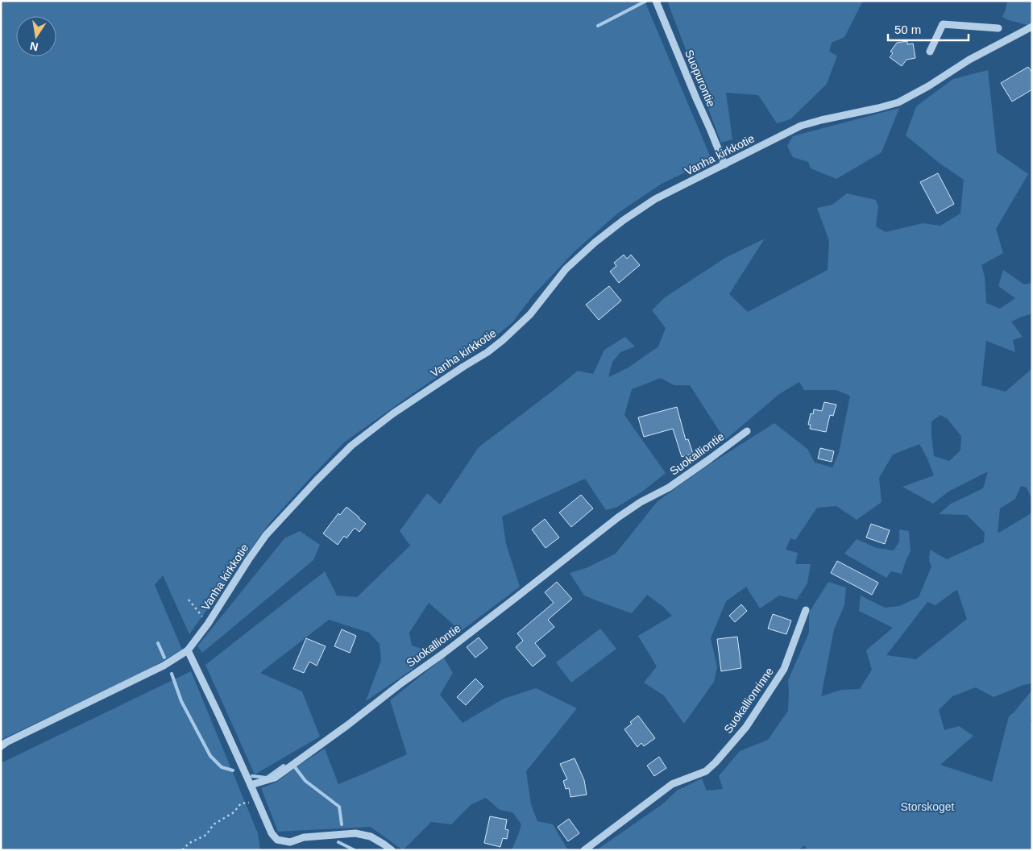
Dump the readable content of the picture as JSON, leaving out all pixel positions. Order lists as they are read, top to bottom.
{
  "streets": {
    "street": [
      "Suopurontie",
      "Vanha kirkkotie",
      "Suokalliontie",
      "Suokallionrinne"
    ]
  },
  "crossings": [
    ["Suopurontie", "Vanha kirkkotie"]
  ],
  "parks": ["Storskoget"],
  "scale_bar": "50 m",
  "north": "bottom"
}
